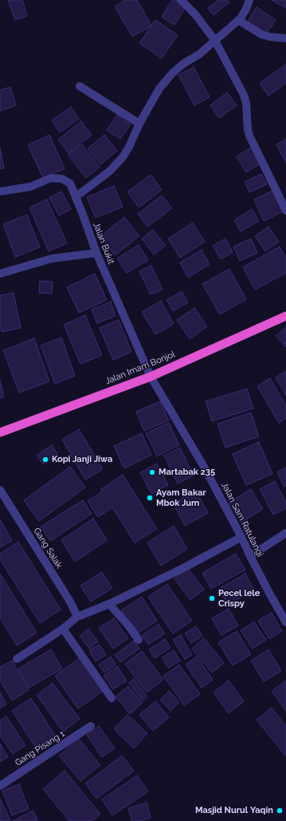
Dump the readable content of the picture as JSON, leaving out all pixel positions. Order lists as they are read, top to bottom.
{
  "streets": {
    "highway": ["Jalan Imam Bonjol"],
    "street": [
      "Jalan Bukit",
      "Jalan Sam Ratulangi",
      "Gang Salak",
      "Gang Pisang 1"
    ]
  },
  "crossings": [
    ["Jalan Bukit", "Jalan Imam Bonjol"],
    ["Jalan Bukit", "Jalan Sam Ratulangi"],
    ["Jalan Imam Bonjol", "Jalan Sam Ratulangi"]
  ],
  "places": [
    "Kopi Janji Jiwa",
    "Martabak 235",
    "Ayam Bakar Mbok Jum",
    "Pecel lele Crispy",
    "Masjid Nurul Yaqin"
  ]
}
